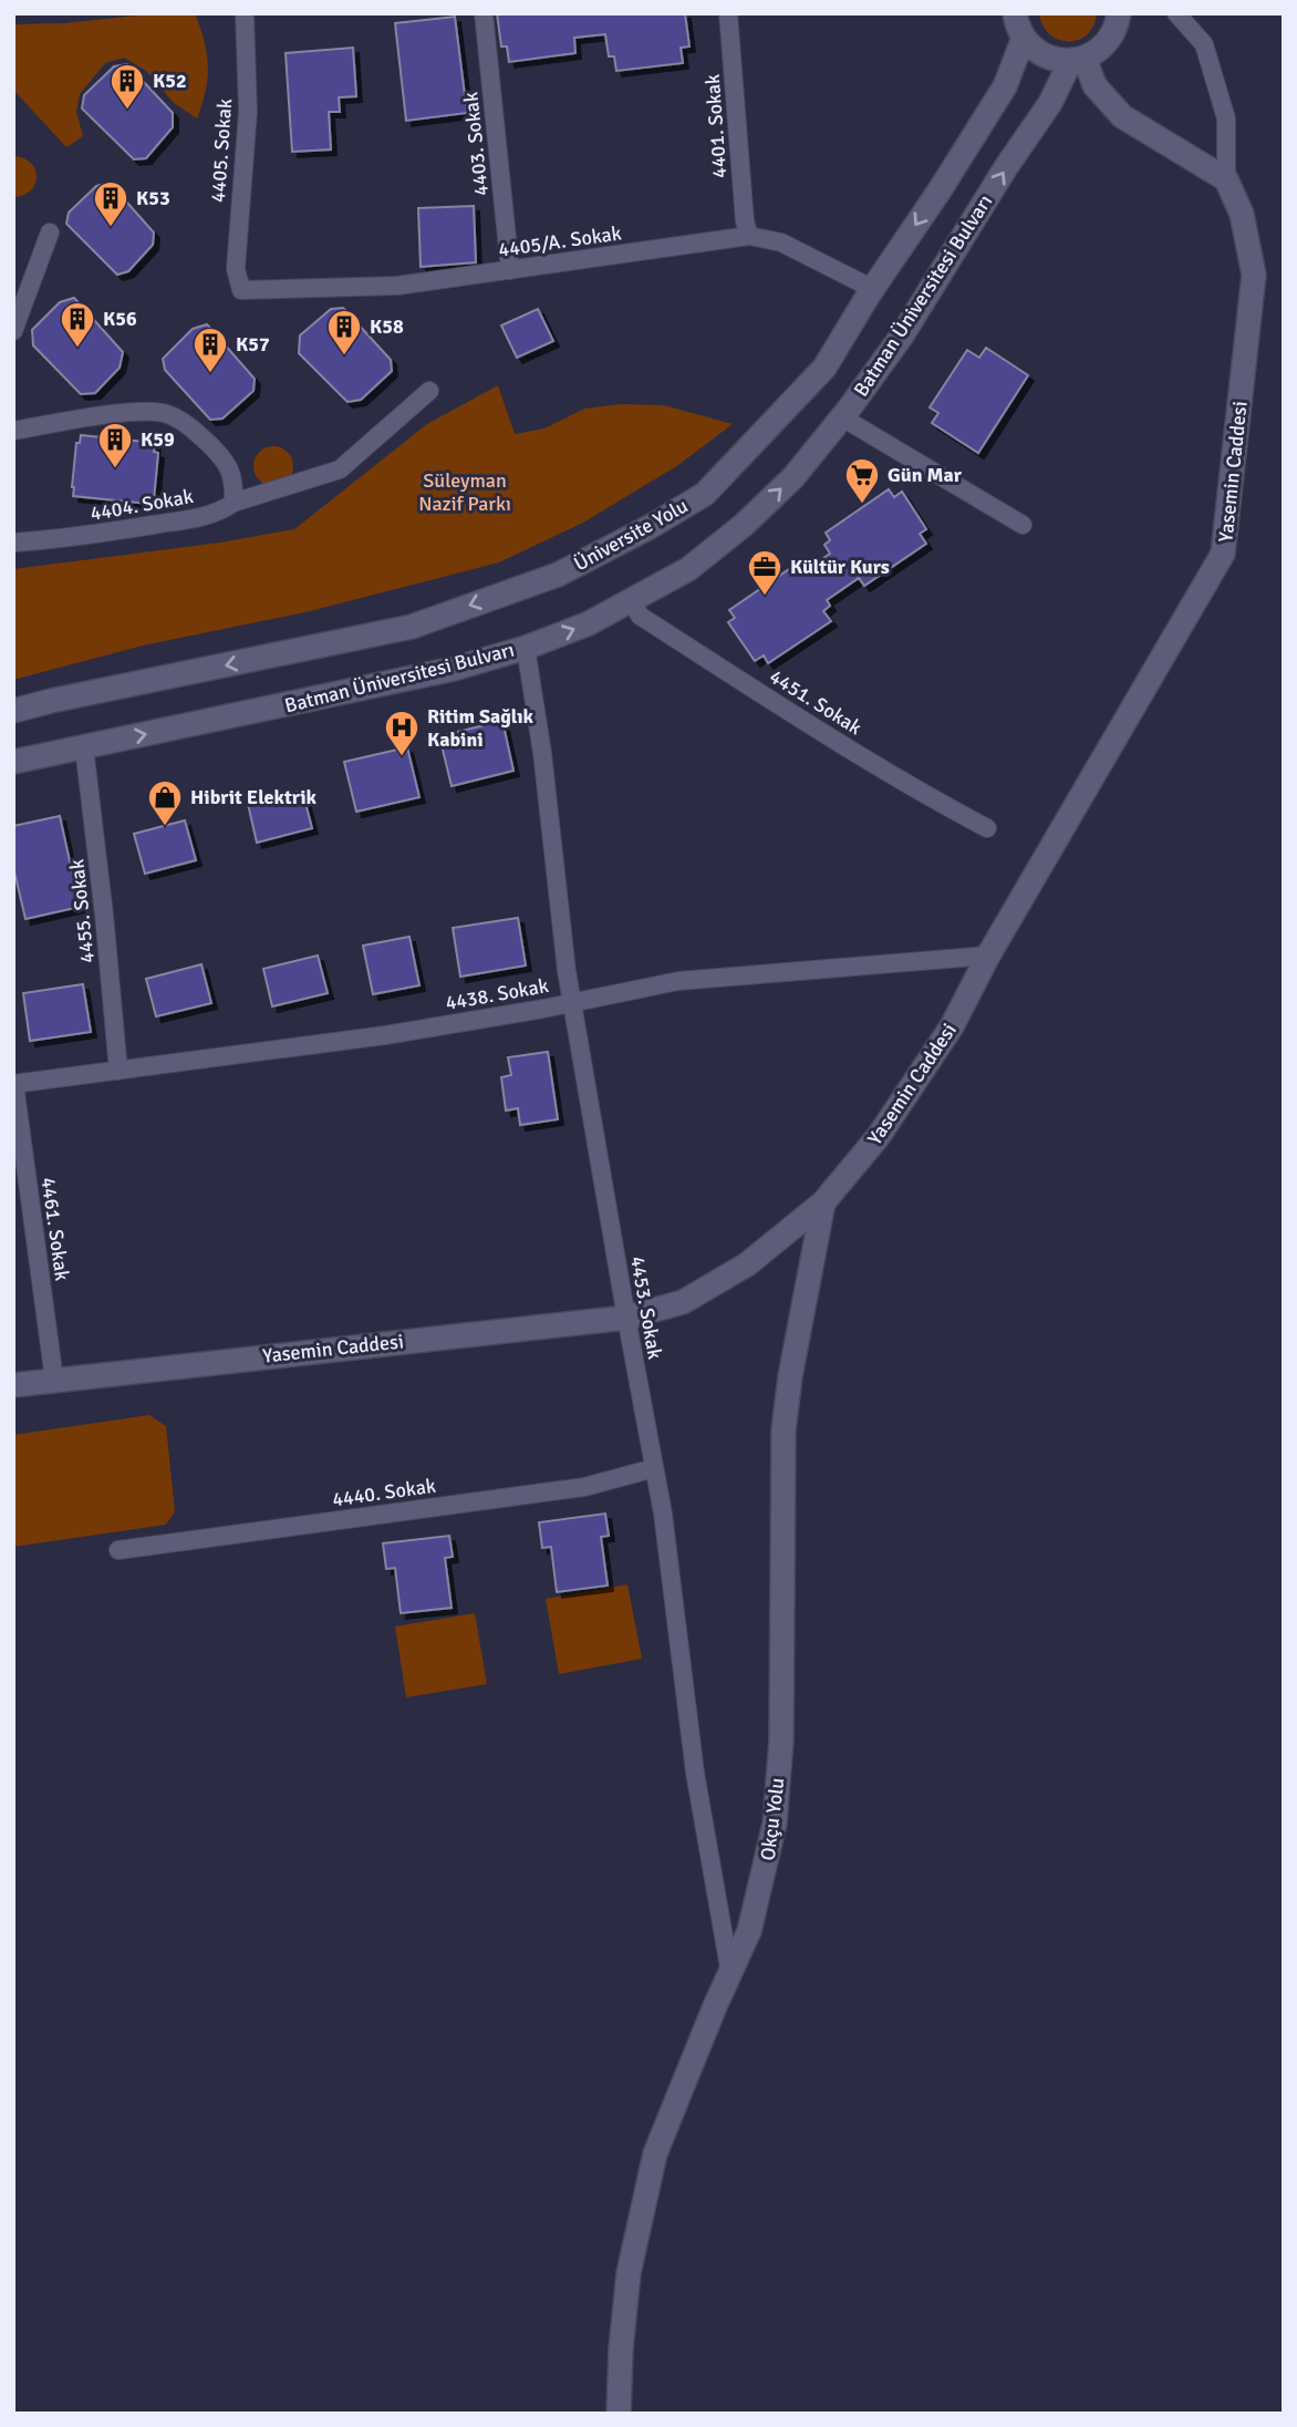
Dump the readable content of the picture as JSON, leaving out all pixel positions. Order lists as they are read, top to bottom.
{
  "streets": {
    "street": [
      "4401. Sokak",
      "4403. Sokak",
      "4405. Sokak",
      "4405/A. Sokak",
      "Batman Üniversitesi Bulvarı",
      "Yasemin Caddesi",
      "4404. Sokak",
      "Üniversite Yolu",
      "4451. Sokak",
      "4455. Sokak",
      "4438. Sokak",
      "4461. Sokak",
      "4453. Sokak",
      "4440. Sokak",
      "Okçu Yolu"
    ]
  },
  "crossings": [
    ["4401. Sokak", "4405/A. Sokak"],
    ["4403. Sokak", "4405/A. Sokak"],
    ["4405. Sokak", "4405/A. Sokak"],
    ["4405/A. Sokak", "Üniversite Yolu"],
    ["Batman Üniversitesi Bulvarı", "4451. Sokak"],
    ["Batman Üniversitesi Bulvarı", "4455. Sokak"],
    ["Batman Üniversitesi Bulvarı", "4453. Sokak"],
    ["Yasemin Caddesi", "4438. Sokak"],
    ["Yasemin Caddesi", "4461. Sokak"],
    ["Yasemin Caddesi", "4453. Sokak"],
    ["Yasemin Caddesi", "Okçu Yolu"],
    ["4455. Sokak", "4438. Sokak"],
    ["4438. Sokak", "4461. Sokak"],
    ["4438. Sokak", "4453. Sokak"],
    ["4453. Sokak", "4440. Sokak"],
    ["4453. Sokak", "Okçu Yolu"]
  ],
  "one_way": ["Batman Üniversitesi Bulvarı", "Üniversite Yolu"],
  "parks": ["Süleyman Nazif Parkı"],
  "places": {
    "building": [
      "K52",
      "K53",
      "K56",
      "K58",
      "K57",
      "K59"
    ],
    "supermarket": ["Gün Mar"],
    "office": ["Kültür Kurs"],
    "hospital": ["Ritim Sağlık Kabini"],
    "shop": ["Hibrit Elektrik"]
  }
}
